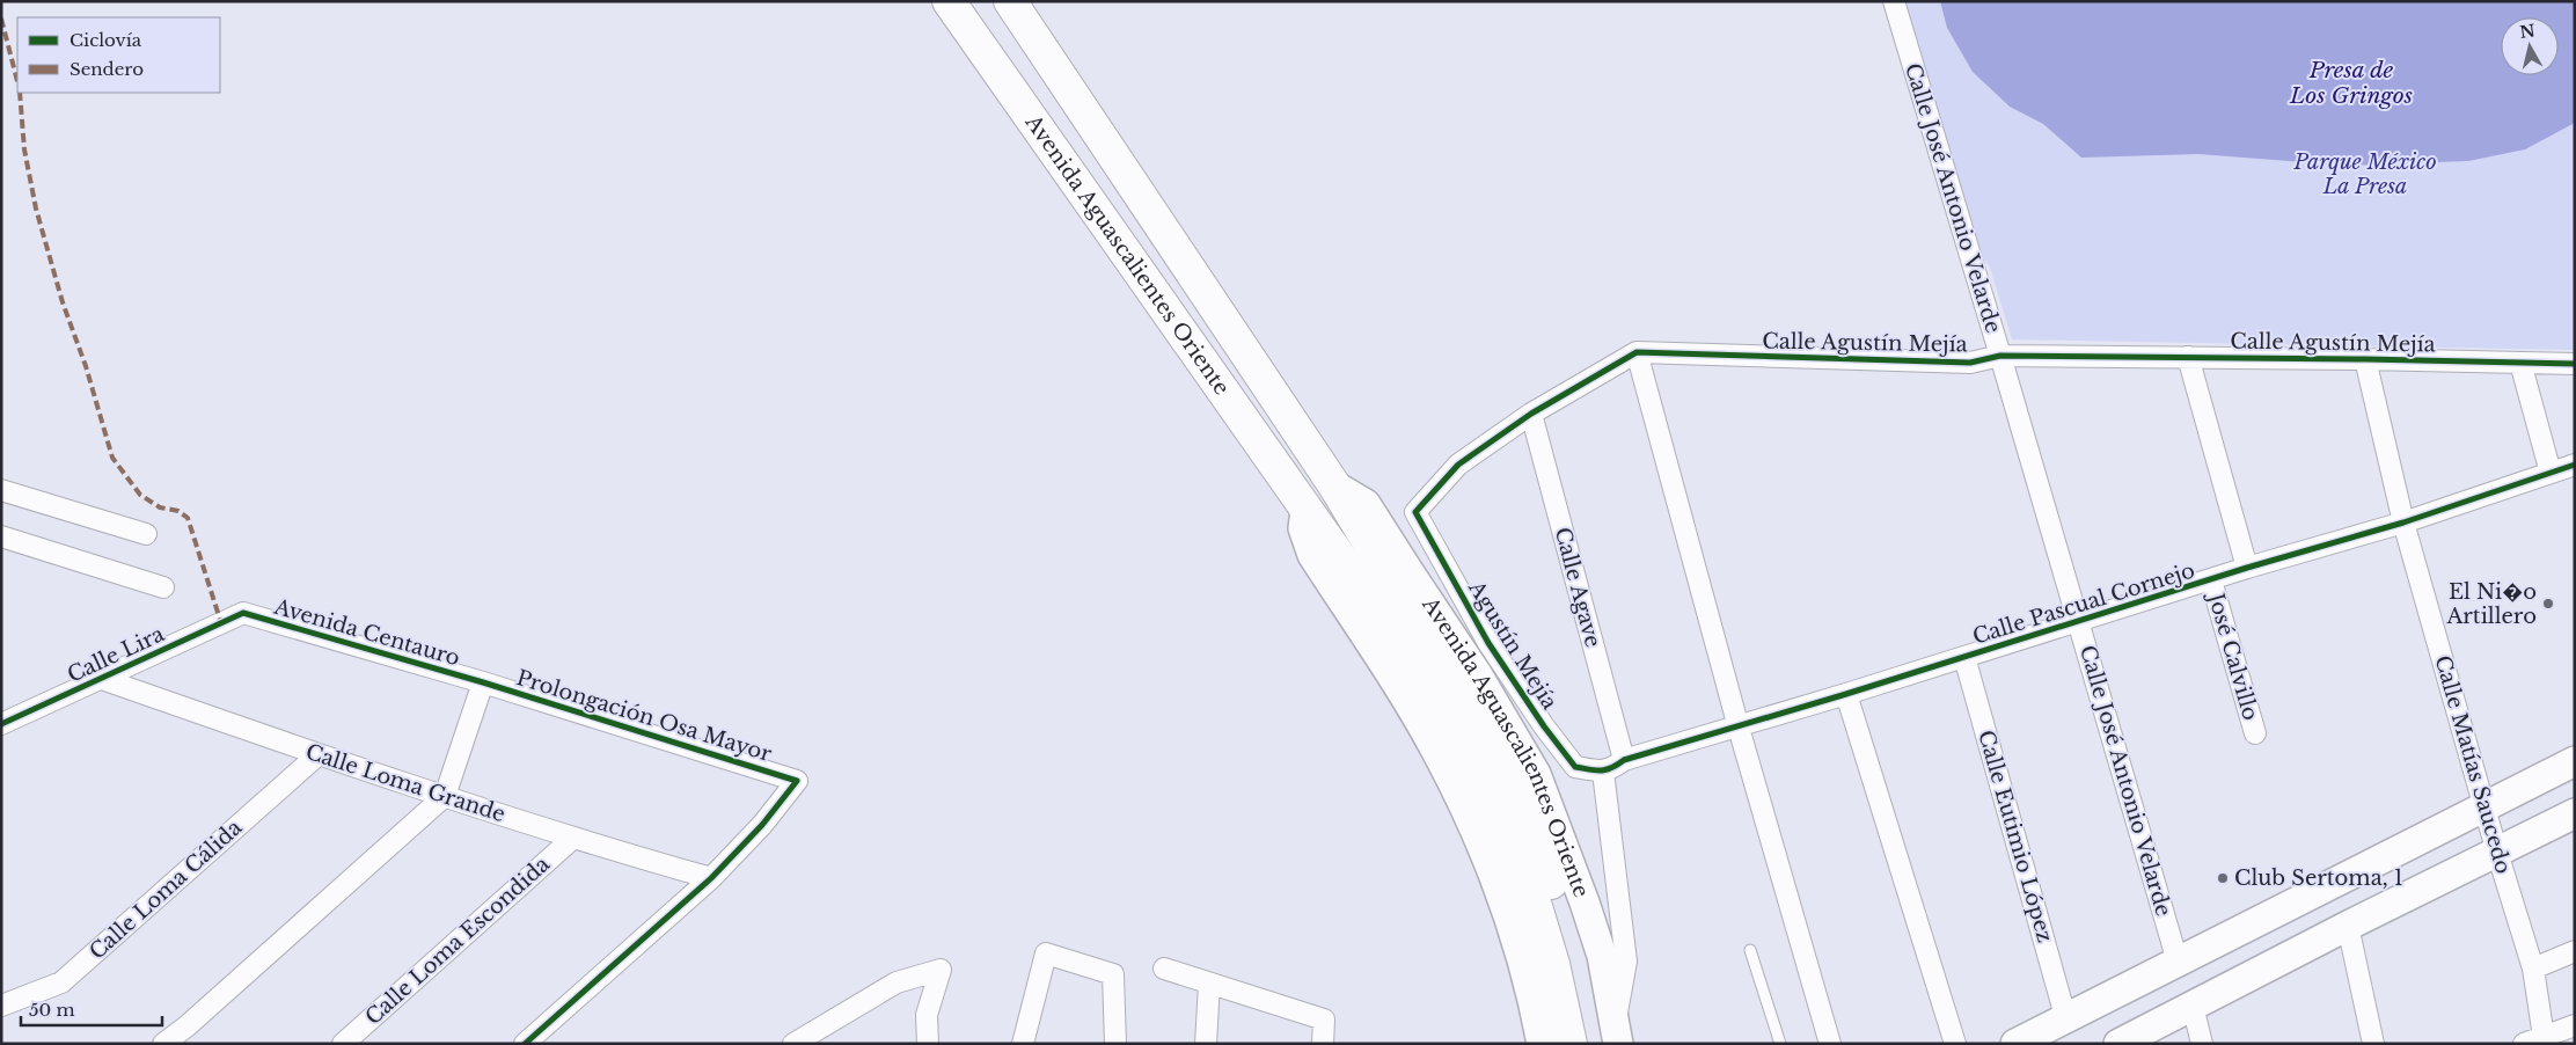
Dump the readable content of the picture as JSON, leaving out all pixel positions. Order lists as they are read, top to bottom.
{
  "streets": {
    "main road": ["Avenida Aguascalientes Oriente"],
    "street": [
      "Calle José Antonio Velarde",
      "Calle Agustín Mejía",
      "Calle Agave",
      "Calle Pascual Cornejo",
      "Avenida Centauro",
      "Agustín Mejía",
      "Calle Lira",
      "José Calvillo",
      "Prolongación Osa Mayor",
      "Calle Matías Saucedo",
      "Calle Loma Grande",
      "Calle Eutimio López",
      "Calle Loma Cálida",
      "Calle Loma Escondida"
    ]
  },
  "crossings": [
    ["Calle José Antonio Velarde", "Calle Agustín Mejía"],
    ["Calle José Antonio Velarde", "Calle Pascual Cornejo"],
    ["Calle Agustín Mejía", "Calle Matías Saucedo"],
    ["Calle Agave", "Calle Pascual Cornejo"],
    ["Calle Agave", "Agustín Mejía"],
    ["Calle Pascual Cornejo", "Agustín Mejía"],
    ["Calle Pascual Cornejo", "José Calvillo"],
    ["Calle Pascual Cornejo", "Calle Matías Saucedo"],
    ["Calle Pascual Cornejo", "Calle Eutimio López"],
    ["Avenida Centauro", "Calle Lira"],
    ["Avenida Centauro", "Prolongación Osa Mayor"],
    ["Calle Lira", "Calle Loma Grande"],
    ["Prolongación Osa Mayor", "Calle Loma Grande"],
    ["Calle Loma Grande", "Calle Loma Cálida"],
    ["Calle Loma Grande", "Calle Loma Escondida"]
  ],
  "water": ["Presa de Los Gringos"],
  "parks": ["Parque México La Presa"],
  "places": ["El Ni�o Artillero", "Club Sertoma, 1"],
  "legend": ["Ciclovía", "Sendero"],
  "scale_bar": "50 m",
  "north": "top"
}
